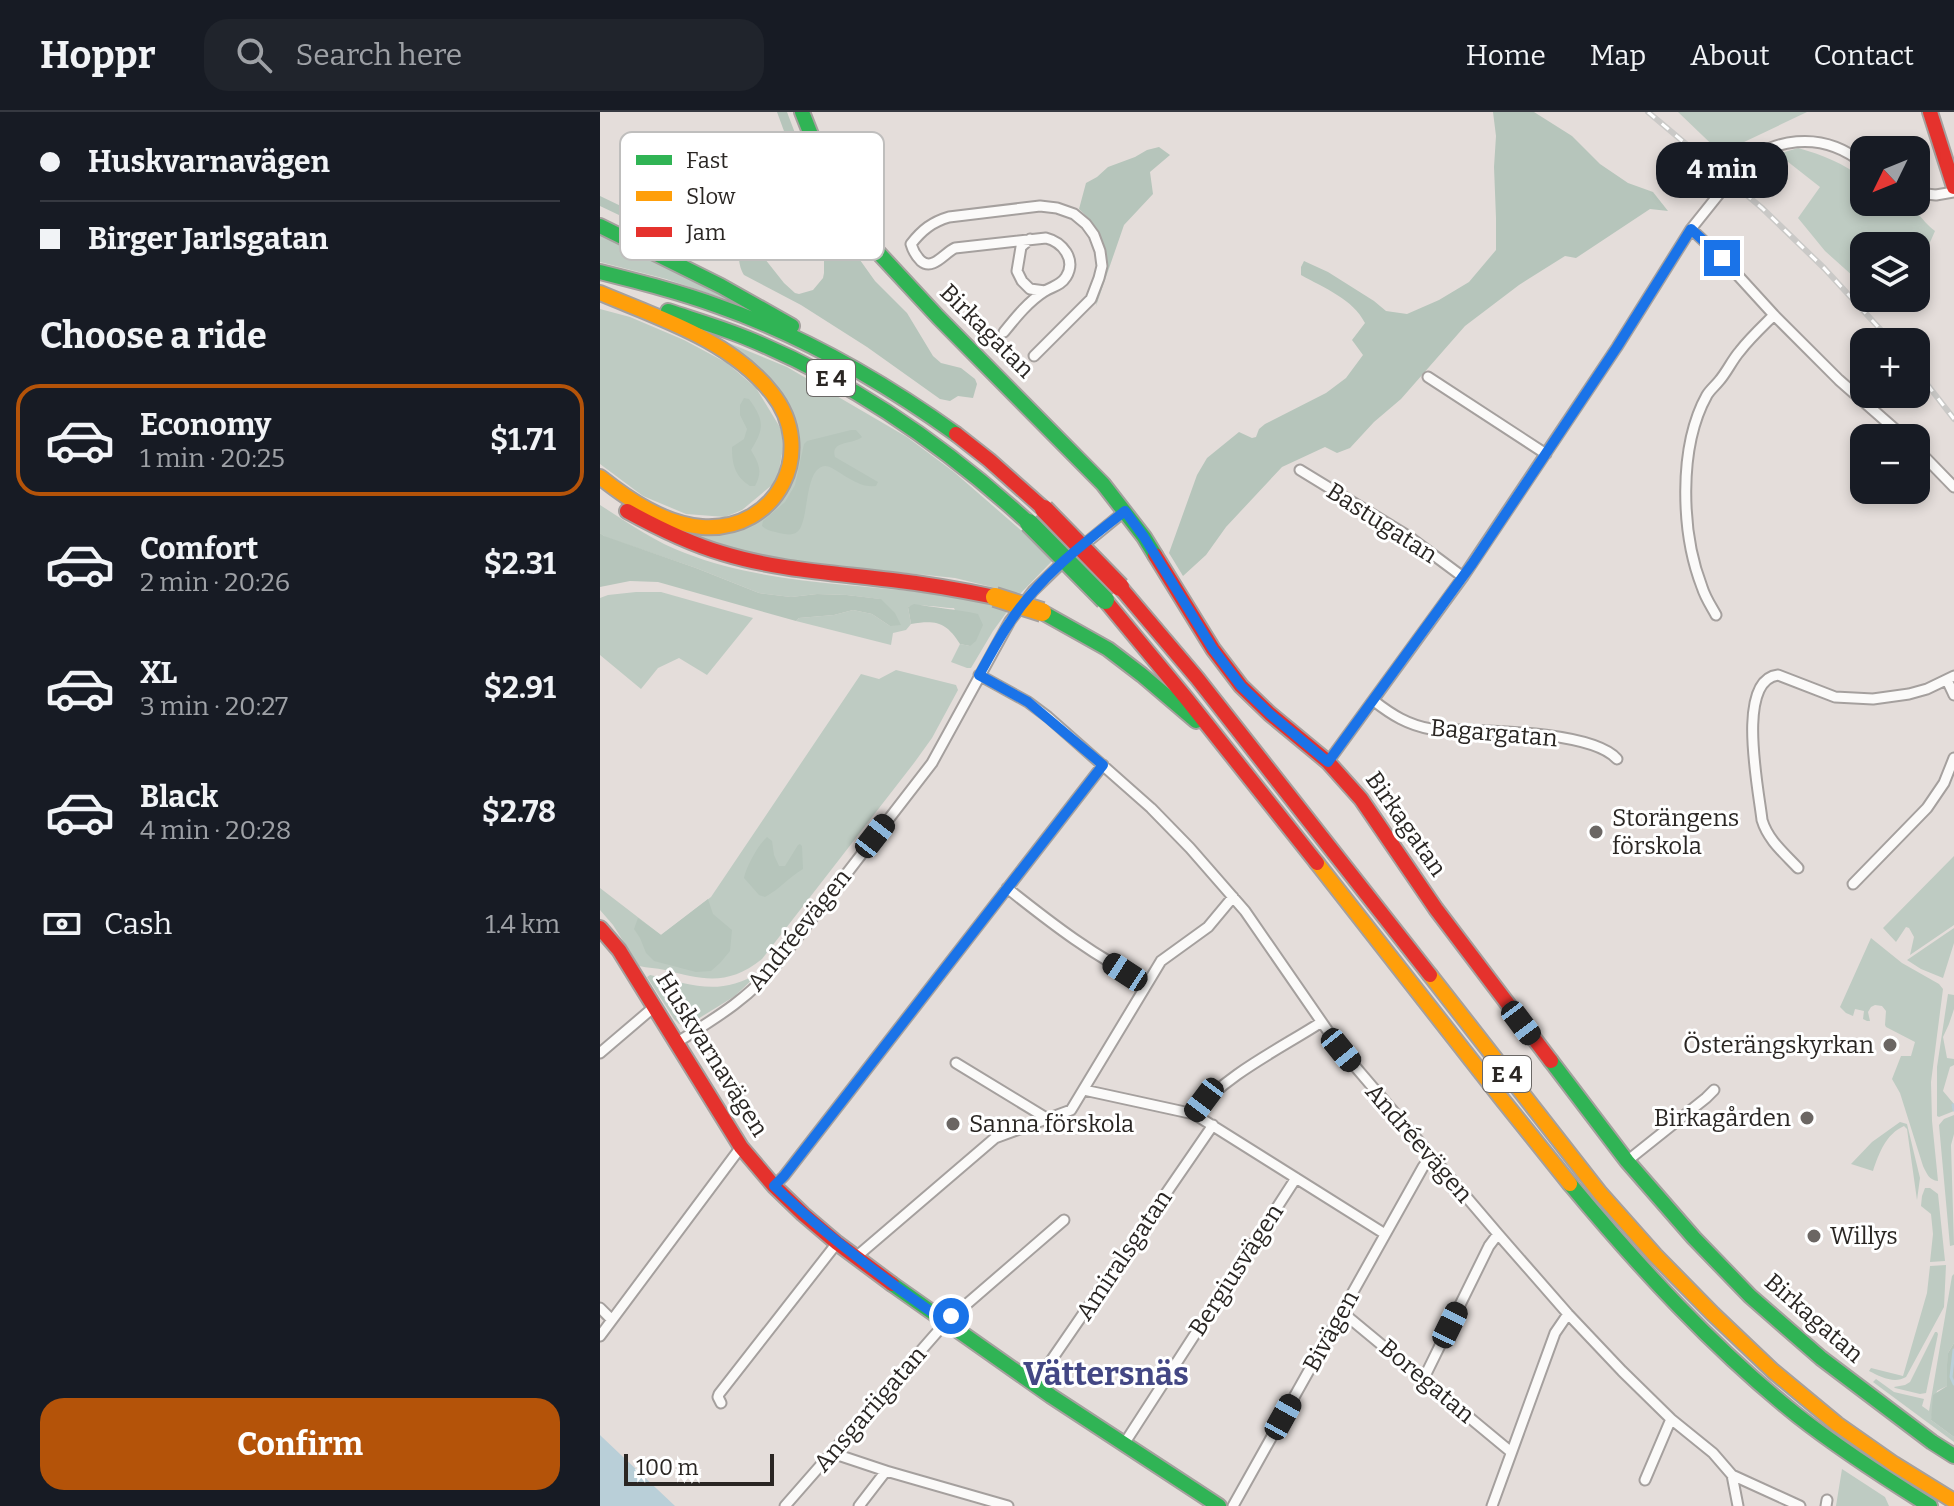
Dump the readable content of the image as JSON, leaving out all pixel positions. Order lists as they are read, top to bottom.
{
  "streets": {
    "main road": ["Birkagatan", "E 4", "Huskvarnavägen"],
    "street": [
      "Bastugatan",
      "Bagargatan",
      "Andréevägen",
      "Amiralsgatan",
      "Bergiusvägen",
      "Bivägen",
      "Boregatan",
      "Ansgariigatan"
    ]
  },
  "crossings": [
    ["Birkagatan", "Andréevägen"],
    ["Andréevägen", "Huskvarnavägen"],
    ["Andréevägen", "Bivägen"],
    ["Huskvarnavägen", "Amiralsgatan"],
    ["Huskvarnavägen", "Bergiusvägen"],
    ["Huskvarnavägen", "Ansgariigatan"],
    ["Bivägen", "Boregatan"]
  ],
  "districts": ["Vättersnäs"],
  "places": [
    "Storängens förskola",
    "Österängskyrkan",
    "Birkagården",
    "Sanna förskola",
    "Willys"
  ],
  "legend": ["Fast", "Slow", "Jam"],
  "scale_bar": "100 m",
  "north": "bottom left",
  "page": {
    "header": "Hoppr",
    "search": "Search here",
    "nav": [
      "Home",
      "Map",
      "About",
      "Contact"
    ],
    "banner": ["Huskvarnavägen", "Birger Jarlsgatan"],
    "map_buttons": ["+", "−"],
    "bubble": "4 min",
    "heading": "Choose a ride",
    "list": [
      {
        "name": "Economy",
        "note": "1 min · 20:25",
        "value": "$1.71"
      },
      {
        "name": "Comfort",
        "note": "2 min · 20:26",
        "value": "$2.31"
      },
      {
        "name": "XL",
        "note": "3 min · 20:27",
        "value": "$2.91"
      },
      {
        "name": "Black",
        "note": "4 min · 20:28",
        "value": "$2.78"
      }
    ],
    "pay": ["Cash", "1.4 km"],
    "buttons": "Confirm",
    "scale": "100 m"
  }
}
